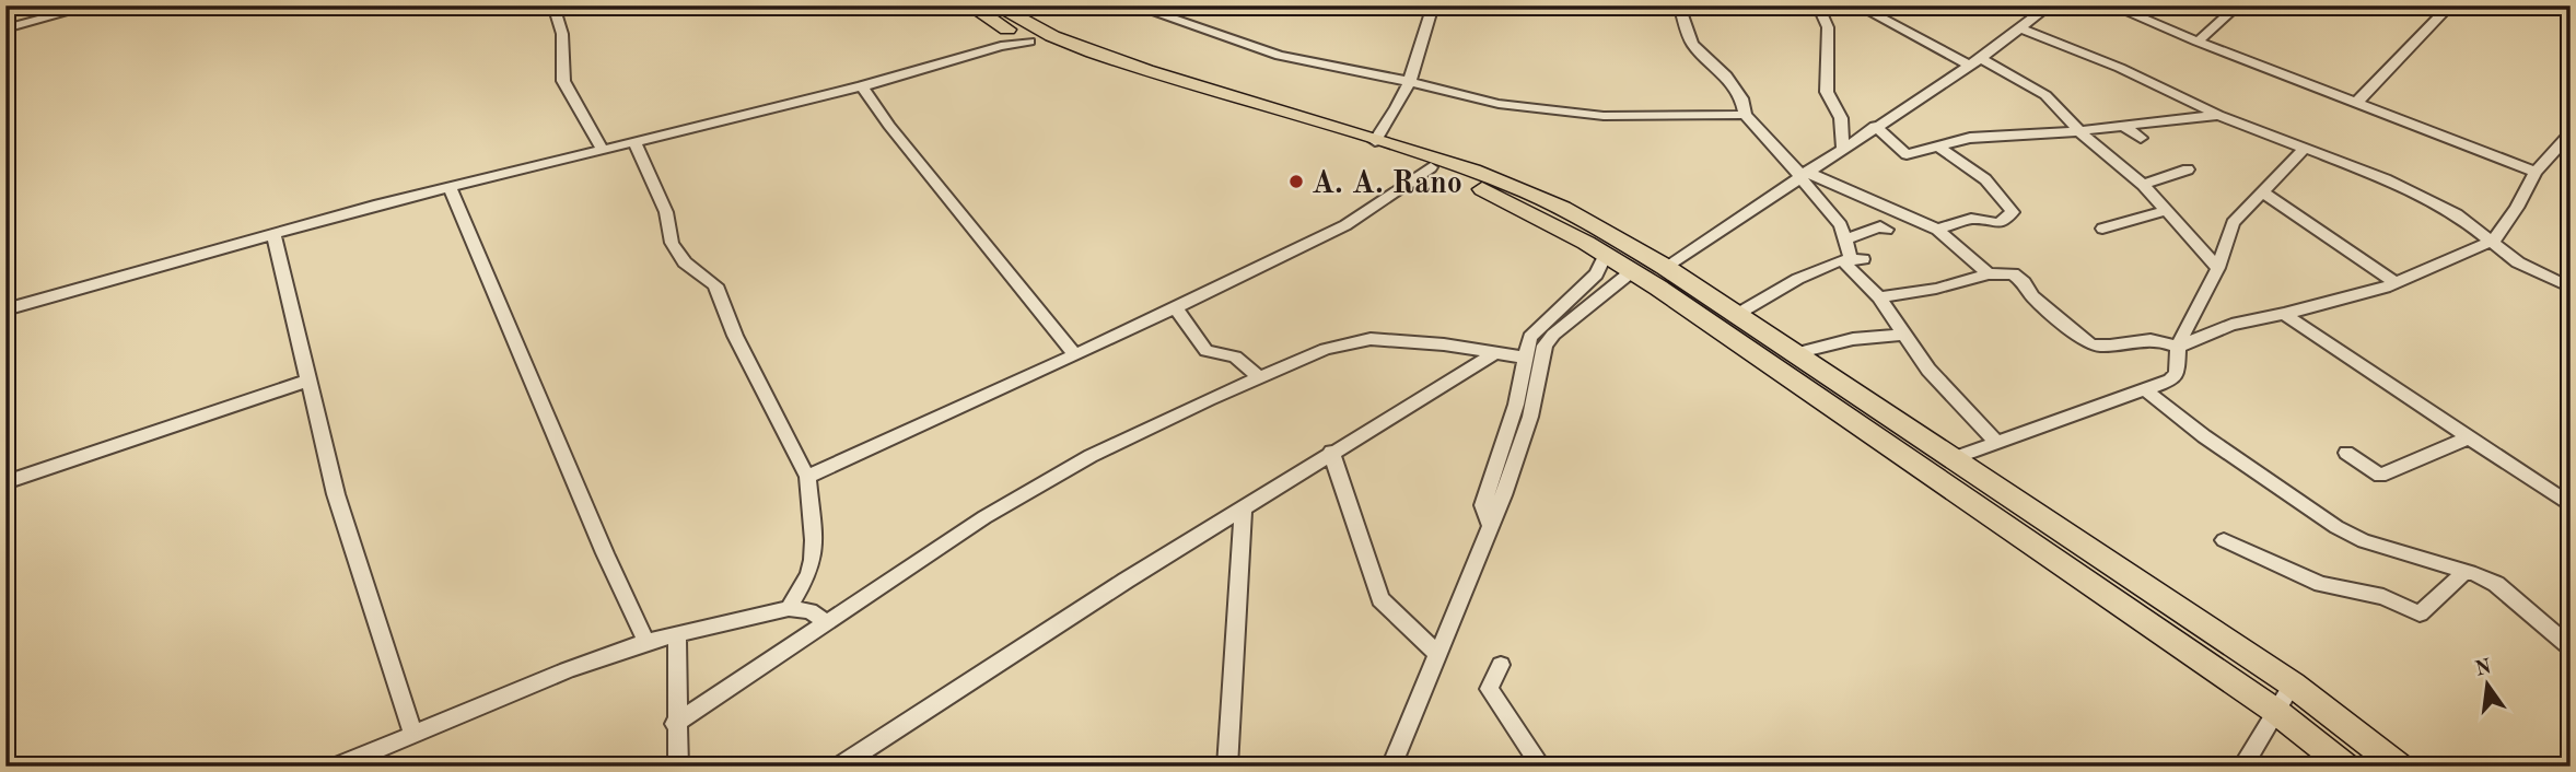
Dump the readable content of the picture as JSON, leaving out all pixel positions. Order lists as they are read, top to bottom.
{
  "places": ["A. A. Rano"],
  "north": "top"
}
